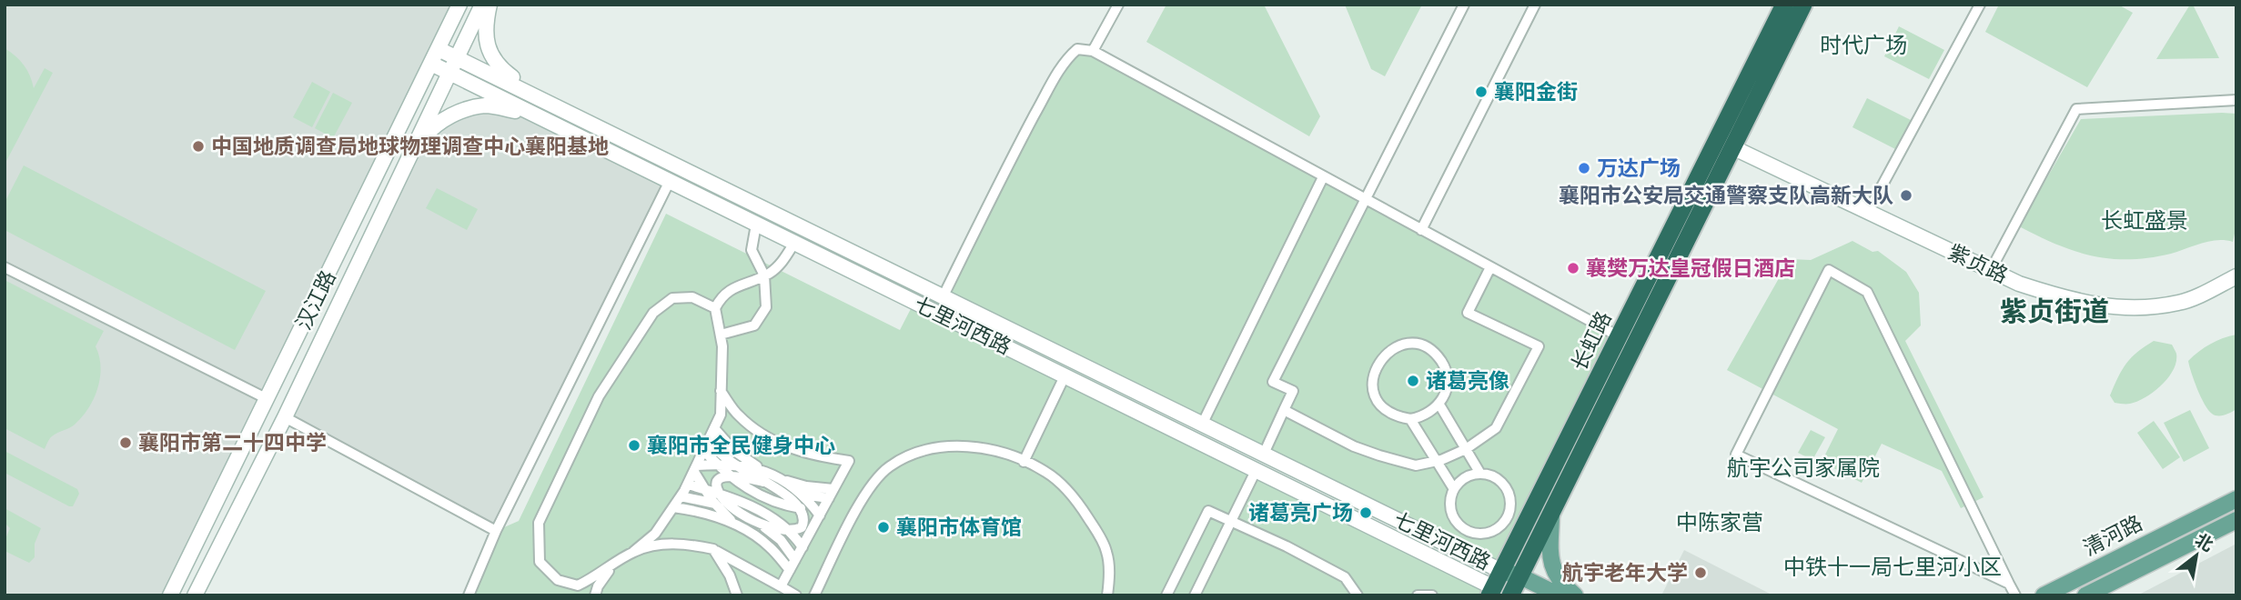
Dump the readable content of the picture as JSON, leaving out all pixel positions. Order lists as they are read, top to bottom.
{
  "streets": {
    "highway": ["长虹路"],
    "main road": ["清河路"],
    "street": ["紫贞路", "汉江路", "七里河西路"]
  },
  "crossings": [
    ["紫贞路", "长虹路"],
    ["汉江路", "七里河西路"],
    ["七里河西路", "长虹路"]
  ],
  "districts": [
    "时代广场",
    "长虹盛景",
    "紫贞街道",
    "航宇公司家属院",
    "中陈家营",
    "中铁十一局七里河小区"
  ],
  "places": [
    "襄阳金街",
    "中国地质调查局地球物理调查中心襄阳基地",
    "万达广场",
    "襄阳市公安局交通警察支队高新大队",
    "襄樊万达皇冠假日酒店",
    "诸葛亮像",
    "襄阳市第二十四中学",
    "襄阳市全民健身中心",
    "诸葛亮广场",
    "襄阳市体育馆",
    "航宇老年大学"
  ],
  "north": "top right"
}
